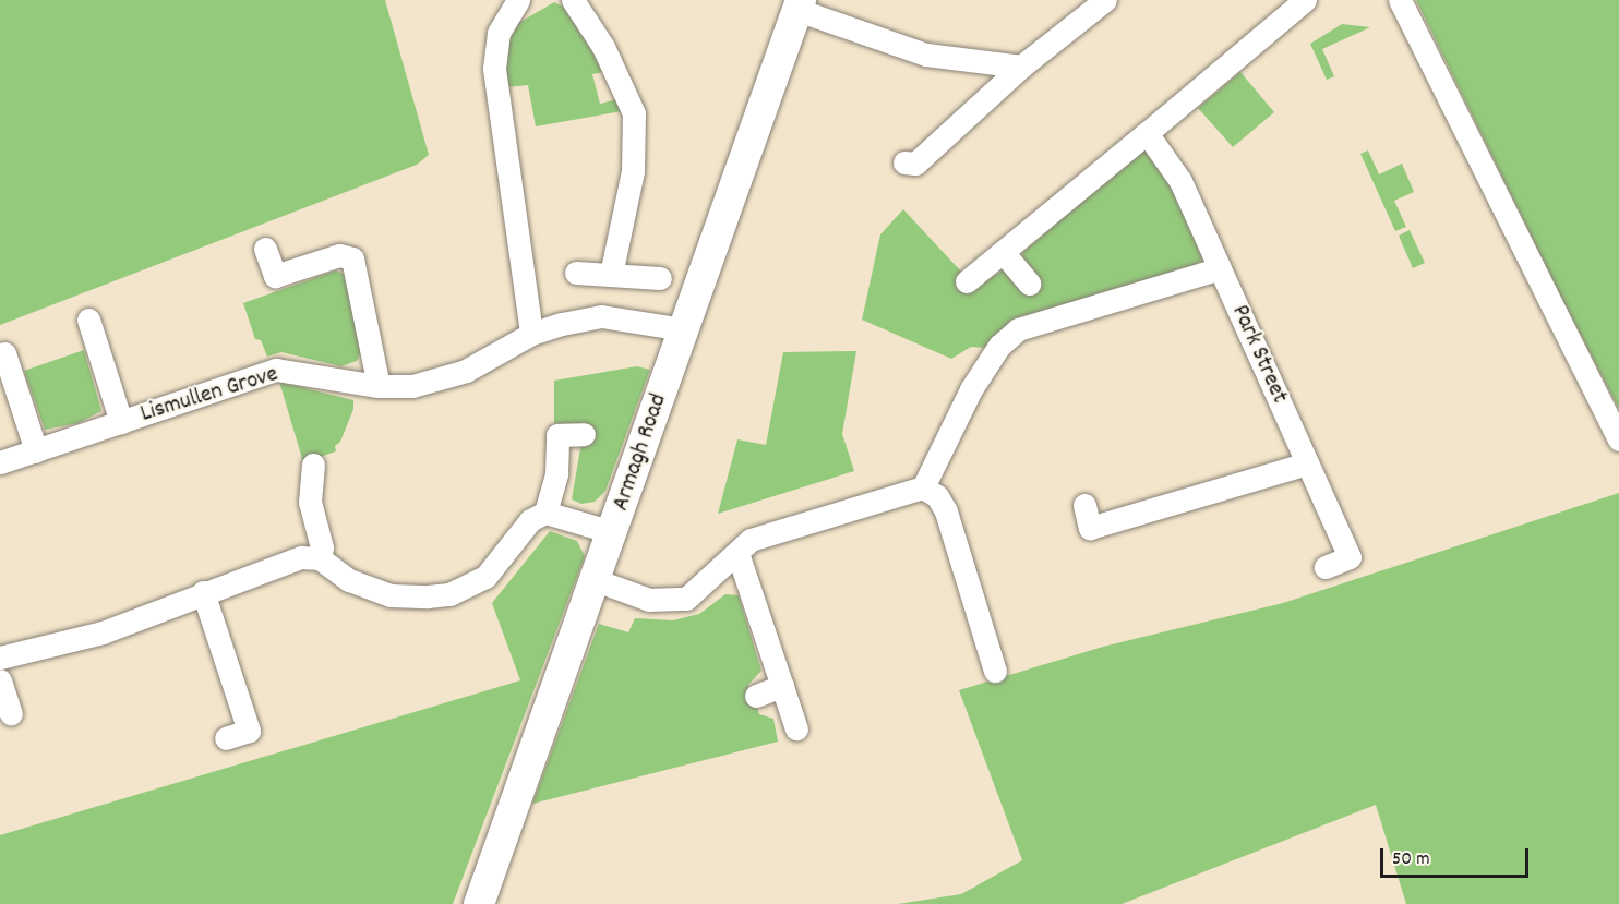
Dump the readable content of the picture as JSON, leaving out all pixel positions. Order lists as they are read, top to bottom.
{
  "streets": {
    "main road": ["Armagh Road"],
    "street": ["Park Street", "Lismullen Grove"]
  },
  "crossings": [
    ["Lismullen Grove", "Armagh Road"]
  ],
  "scale_bar": "50 m"
}
